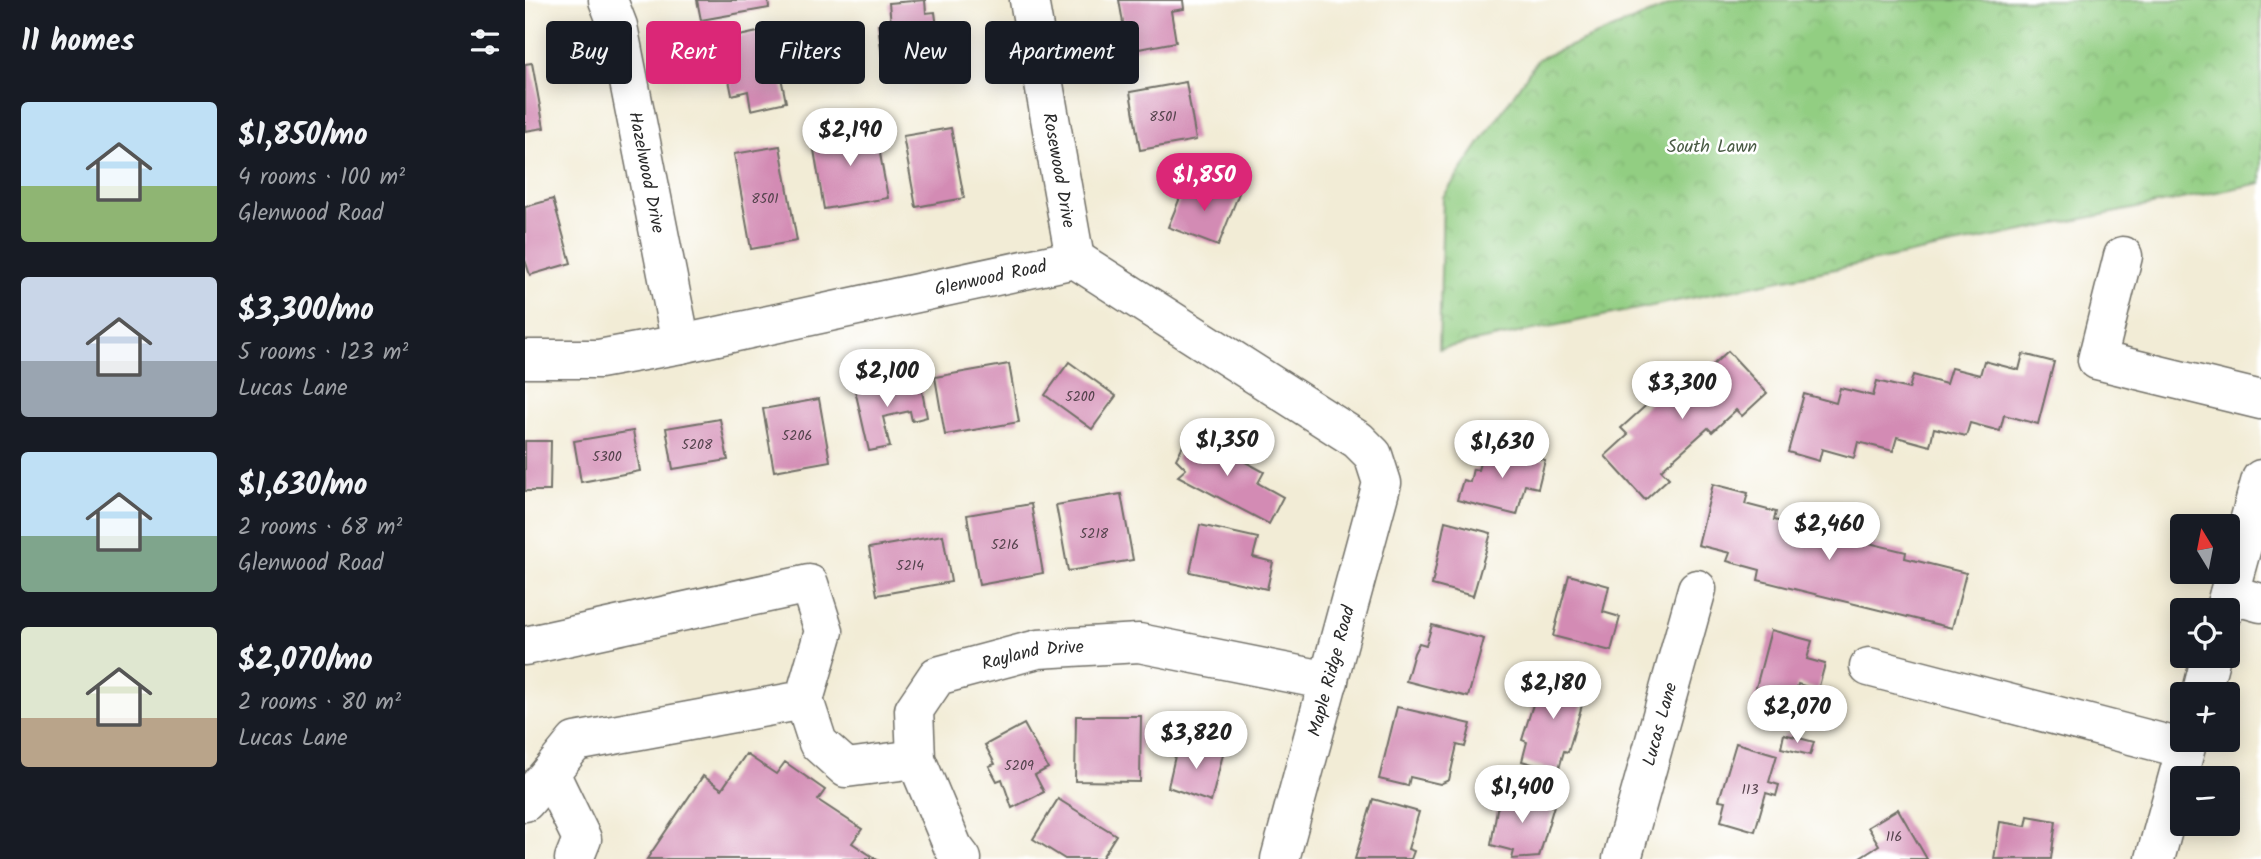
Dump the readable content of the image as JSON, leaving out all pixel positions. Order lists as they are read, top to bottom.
{
  "streets": {
    "street": [
      "Hazelwood Drive",
      "Rosewood Drive",
      "Glenwood Road",
      "Rayland Drive",
      "Maple Ridge Road",
      "Lucas Lane"
    ]
  },
  "crossings": [
    ["Hazelwood Drive", "Glenwood Road"],
    ["Rosewood Drive", "Glenwood Road"],
    ["Rosewood Drive", "Maple Ridge Road"],
    ["Glenwood Road", "Maple Ridge Road"],
    ["Rayland Drive", "Maple Ridge Road"]
  ],
  "parks": ["South Lawn"],
  "house_numbers": [
    "8501",
    "8501",
    "5200",
    "5206",
    "5208",
    "5300",
    "5218",
    "5216",
    "5214",
    "5209",
    "113",
    "116"
  ],
  "north": "top",
  "page": {
    "heading": "11 homes",
    "chip": [
      "Buy",
      "Rent",
      "Filters",
      "New",
      "Apartment"
    ],
    "list": [
      {
        "name": "$1,850/mo",
        "note": "4 rooms · 100 m² · Glenwood Road"
      },
      {
        "name": "$3,300/mo",
        "note": "5 rooms · 123 m² · Lucas Lane"
      },
      {
        "name": "$1,630/mo",
        "note": "2 rooms · 68 m² · Glenwood Road"
      },
      {
        "name": "$2,070/mo",
        "note": "2 rooms · 80 m² · Lucas Lane"
      }
    ],
    "price": [
      "$2,190",
      "$1,850",
      "$2,100",
      "$3,300",
      "$1,350",
      "$1,630",
      "$2,460",
      "$2,180",
      "$2,070",
      "$3,820",
      "$1,400"
    ],
    "map_buttons": ["+", "−"]
  }
}
